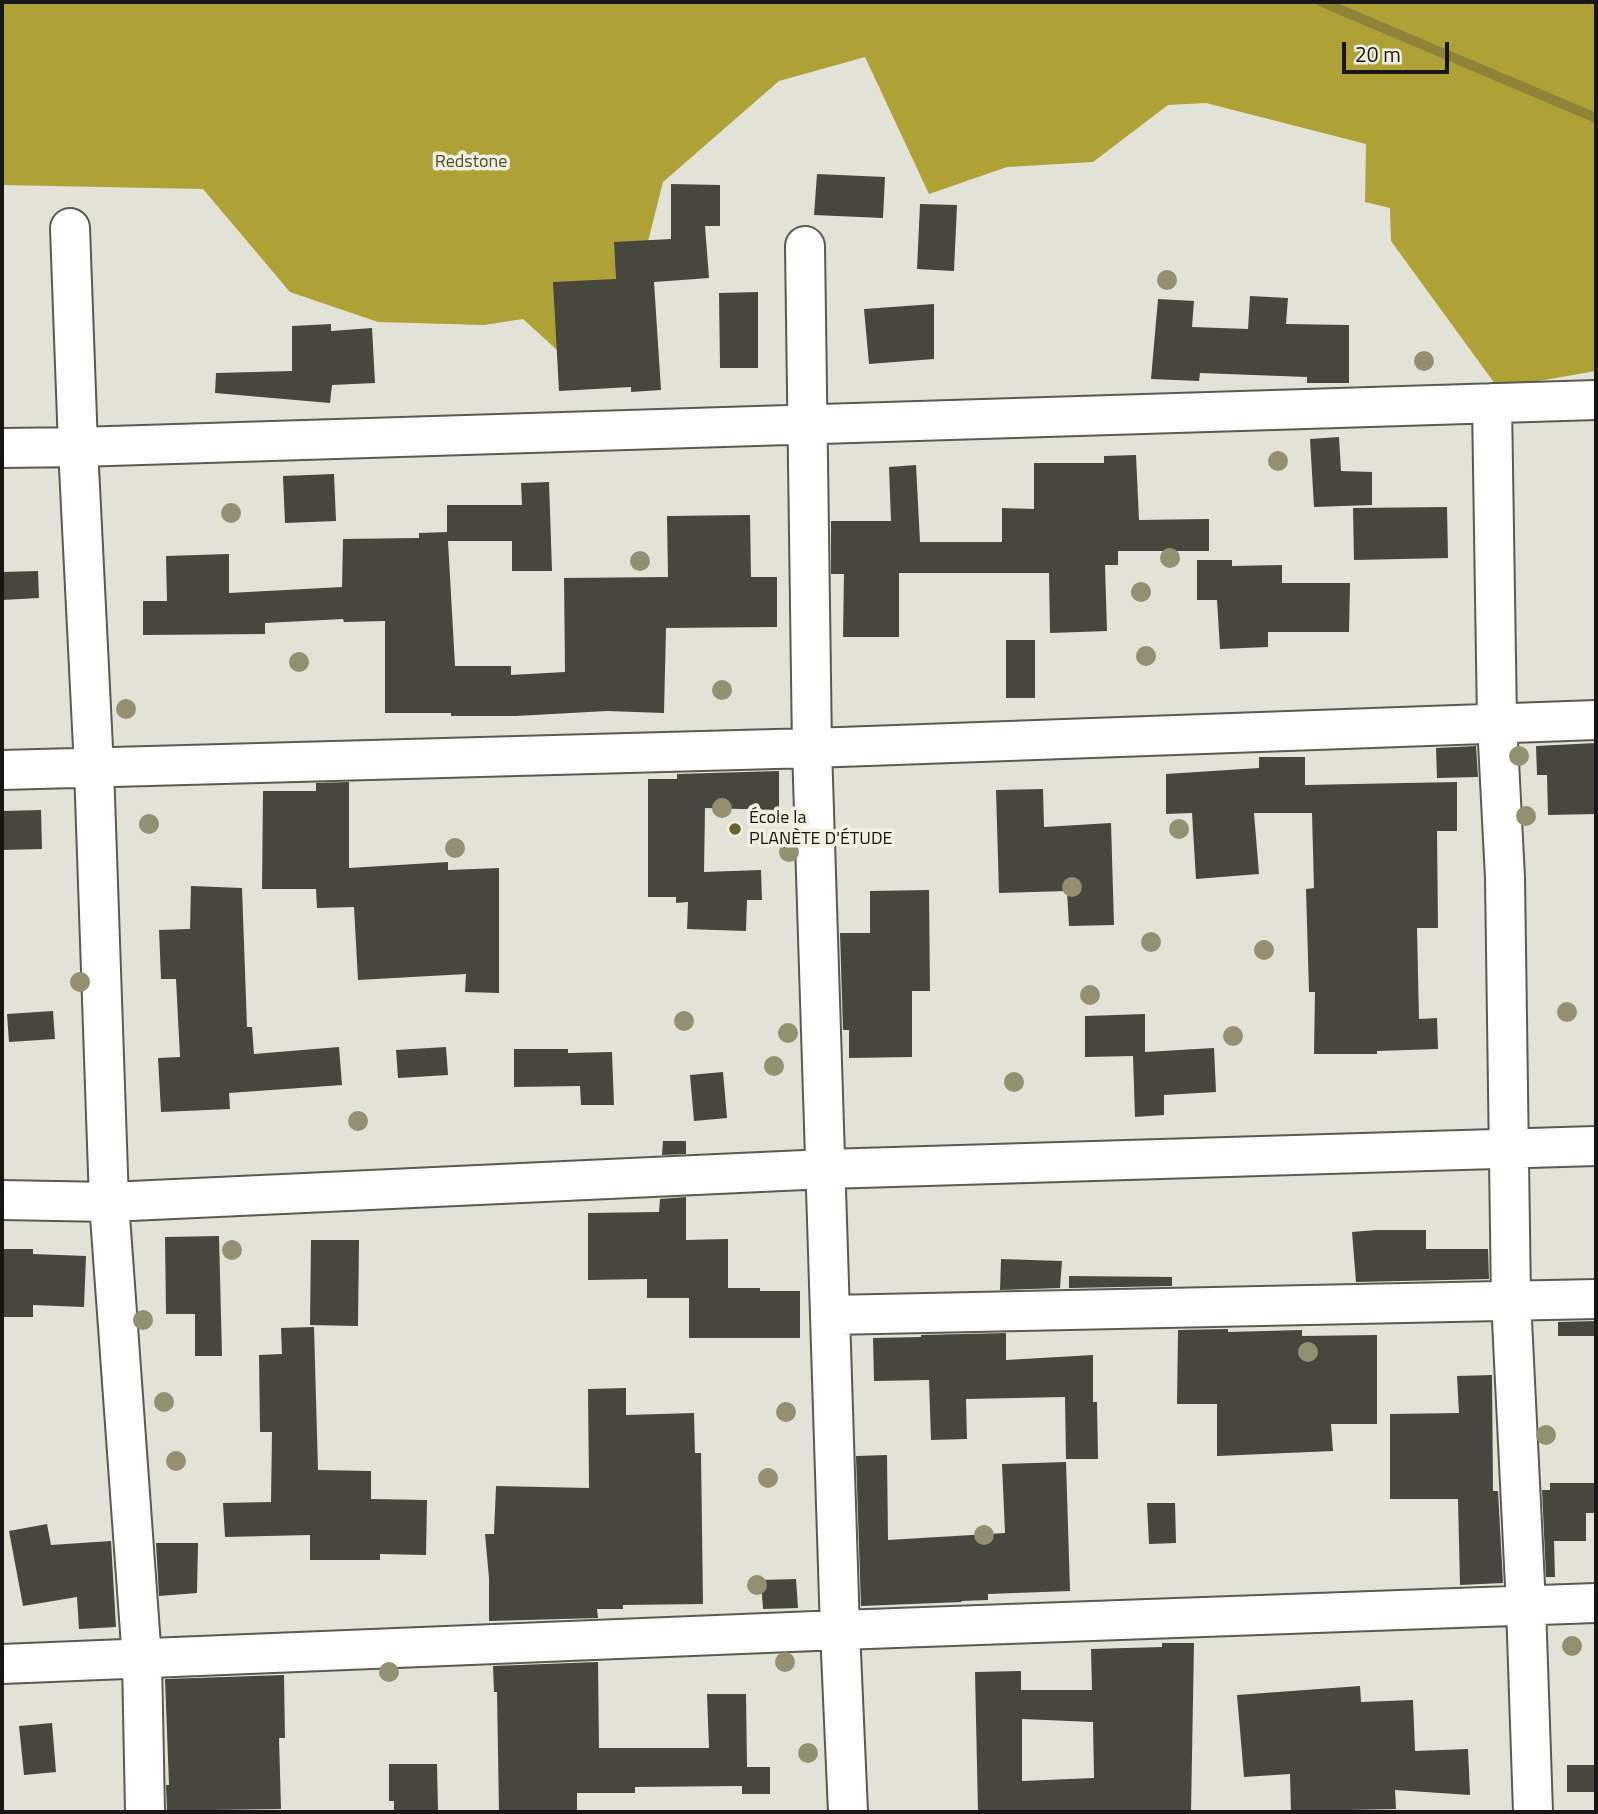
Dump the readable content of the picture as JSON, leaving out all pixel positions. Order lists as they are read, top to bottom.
{
  "parks": ["Redstone"],
  "places": ["École la PLANÈTE D'ÉTUDE"],
  "scale_bar": "20 m"
}
